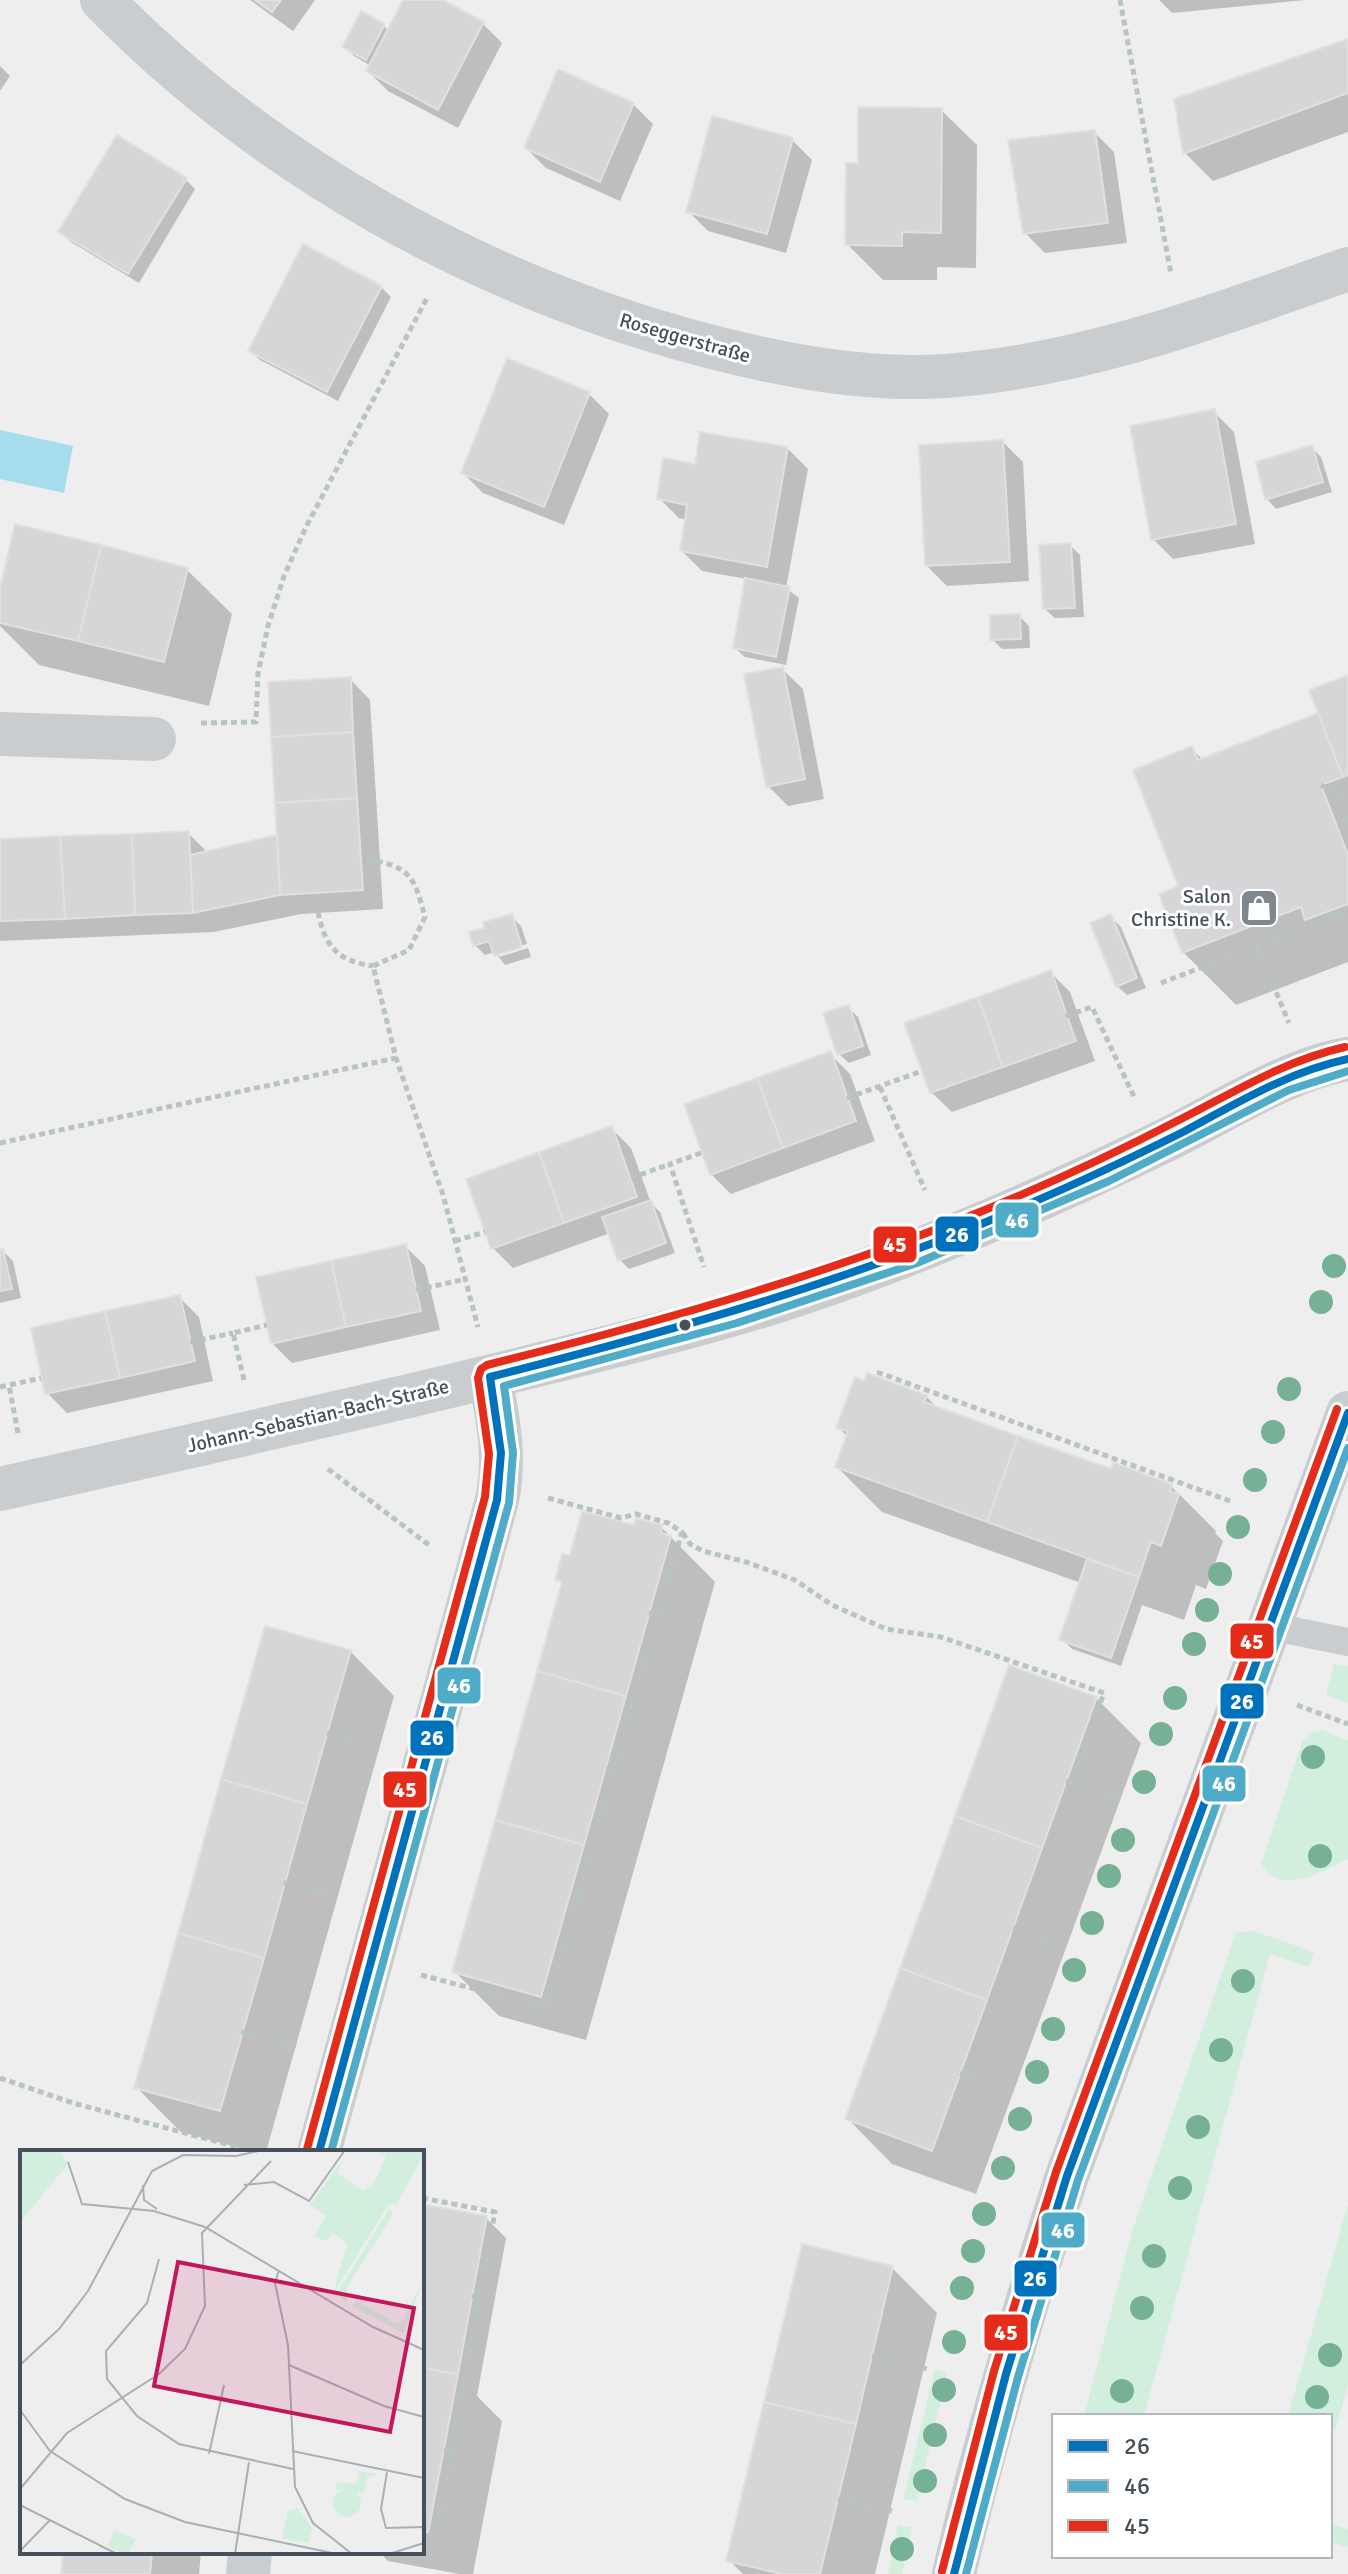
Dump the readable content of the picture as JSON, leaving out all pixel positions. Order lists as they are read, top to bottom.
{
  "streets": {
    "street": ["Roseggerstraße", "Johann-Sebastian-Bach-Straße"]
  },
  "places": {
    "shop": ["Salon Christine K."]
  },
  "lines": ["transit line 45", "transit line 26", "transit line 46"],
  "legend": ["26", "46", "45"]
}
